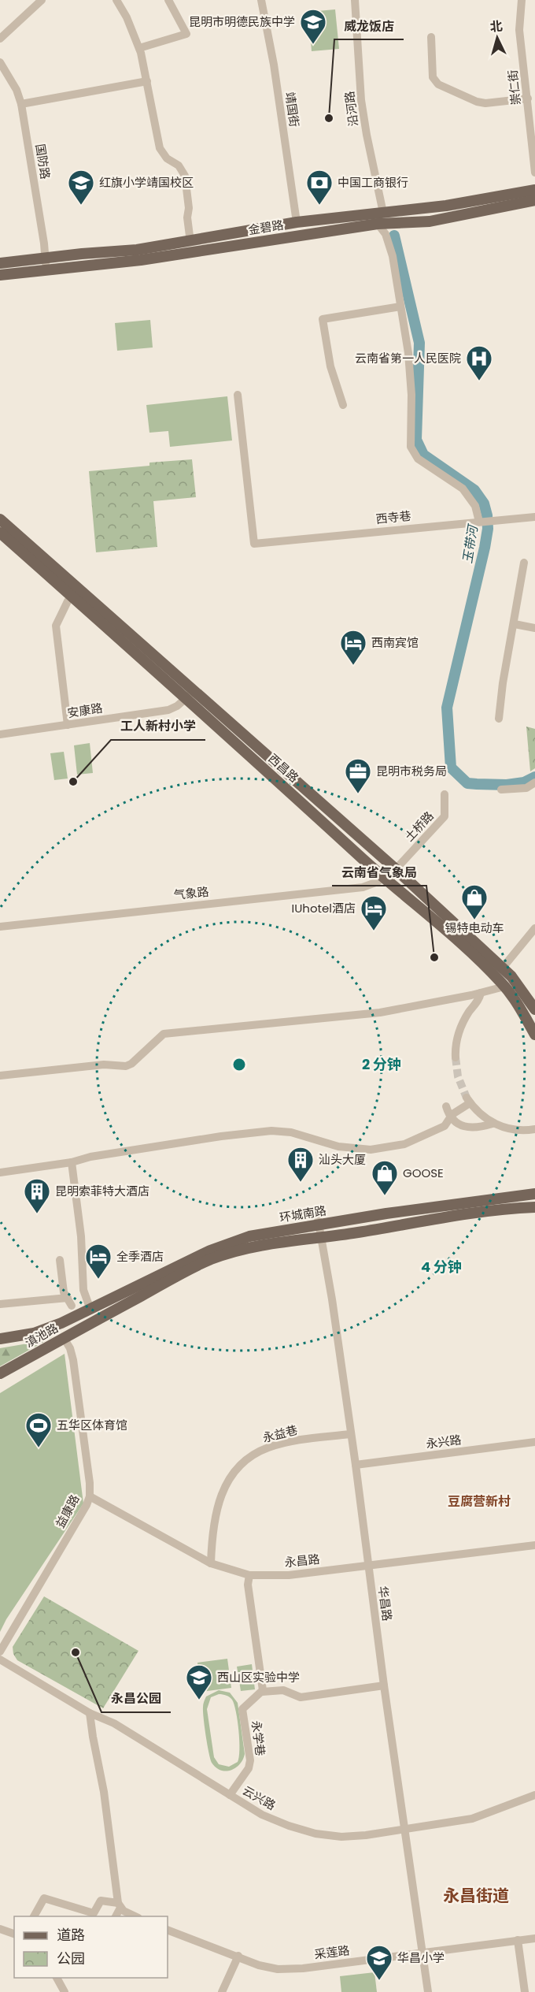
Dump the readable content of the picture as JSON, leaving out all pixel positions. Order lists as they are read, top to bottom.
{
  "streets": {
    "main road": [
      "金碧路",
      "西昌路",
      "环城南路",
      "滇池路"
    ],
    "street": [
      "崇仁街",
      "沿河路",
      "靖国街",
      "国防路",
      "西寺巷",
      "安康路",
      "土桥路",
      "气象路",
      "永益巷",
      "永兴路",
      "益康路",
      "永昌路",
      "华昌路",
      "永学巷",
      "云兴路",
      "采莲路"
    ]
  },
  "crossings": [
    ["沿河路", "金碧路"],
    ["靖国街", "金碧路"],
    ["国防路", "金碧路"],
    ["安康路", "西昌路"],
    ["西昌路", "土桥路"],
    ["西昌路", "气象路"],
    ["环城南路", "滇池路"],
    ["环城南路", "华昌路"],
    ["滇池路", "益康路"],
    ["永益巷", "永昌路"],
    ["永益巷", "华昌路"],
    ["永兴路", "华昌路"],
    ["益康路", "永昌路"],
    ["永昌路", "华昌路"],
    ["华昌路", "云兴路"],
    ["华昌路", "采莲路"],
    ["永学巷", "云兴路"]
  ],
  "districts": ["豆腐营新村", "永昌街道"],
  "water": ["玉带河"],
  "places": {
    "school or university": [
      "昆明市明德民族中学",
      "红旗小学靖国校区",
      "西山区实验中学",
      "华昌小学"
    ],
    "other": [
      "威龙饭店",
      "工人新村小学",
      "云南省气象局",
      "永昌公园"
    ],
    "bank": ["中国工商银行"],
    "hospital": ["云南省第一人民医院"],
    "hotel": ["西南宾馆", "IUhotel酒店", "全季酒店"],
    "office": ["昆明市税务局"],
    "shop": ["锡特电动车", "GOOSE"],
    "building": ["汕头大厦", "昆明索菲特大酒店"],
    "sports": ["五华区体育馆"]
  },
  "legend": ["道路", "公园"],
  "north": "top",
  "rings": ["2 分钟", "4 分钟"]
}
